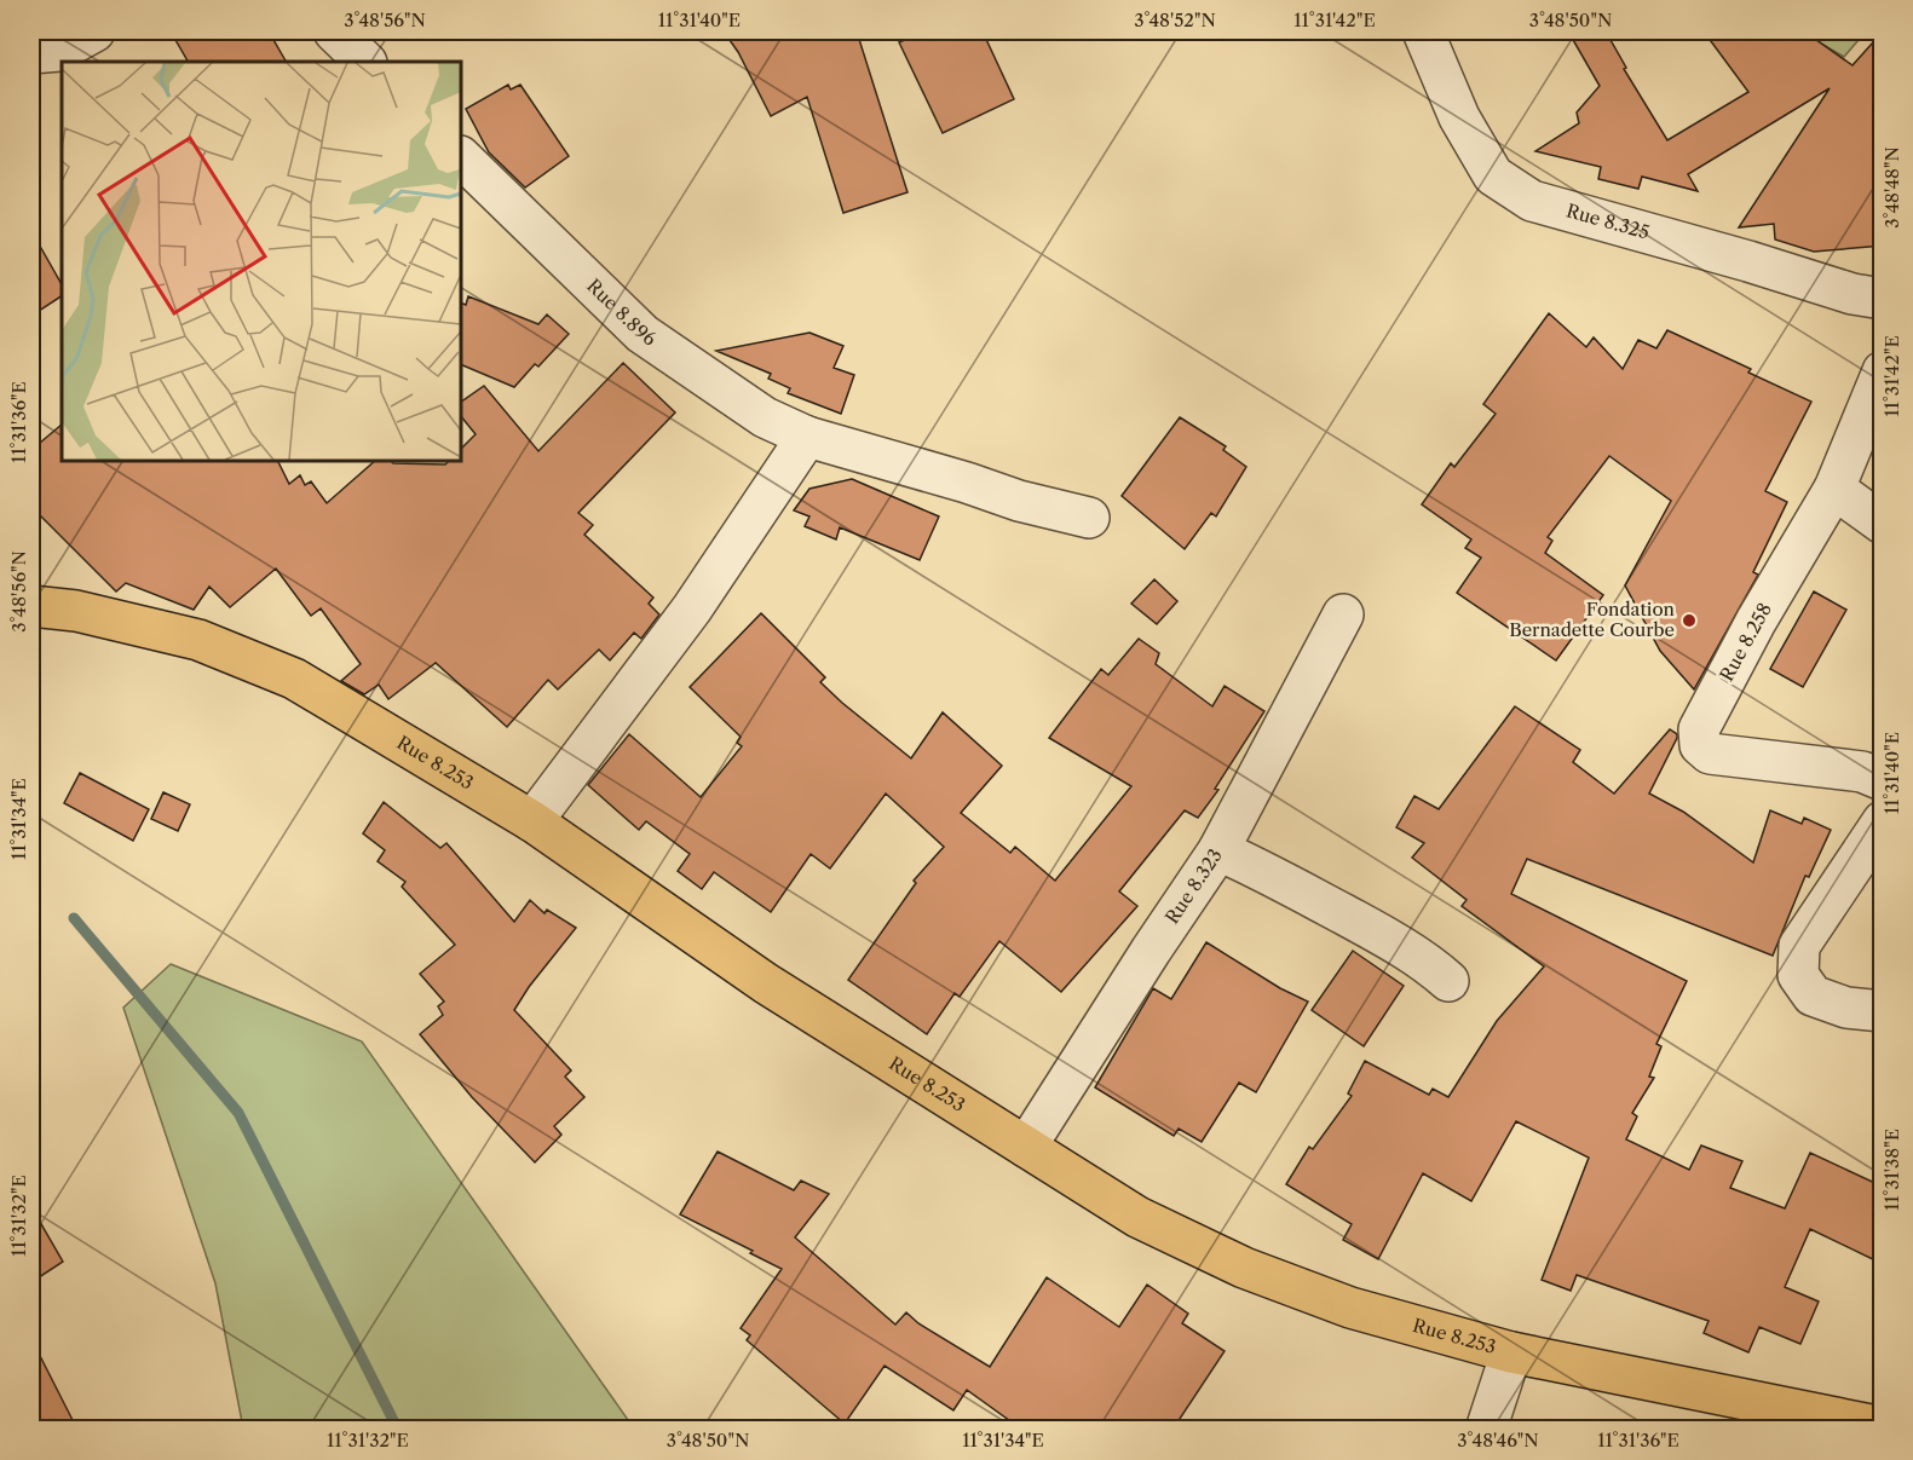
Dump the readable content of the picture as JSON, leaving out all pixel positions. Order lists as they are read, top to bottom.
{
  "streets": {
    "highway": ["Rue 8.253"],
    "street": [
      "Rue 8.325",
      "Rue 8.896",
      "Rue 8.258",
      "Rue 8.323"
    ]
  },
  "crossings": [
    ["Rue 8.253", "Rue 8.323"]
  ],
  "places": ["Fondation Bernadette Courbe"],
  "coordinates": [
    "3°48'56\"N",
    "11°31'40\"E",
    "3°48'52\"N",
    "11°31'42\"E",
    "3°48'50\"N",
    "3°48'48\"N",
    "11°31'36\"E",
    "11°31'34\"E",
    "11°31'38\"E",
    "11°31'32\"E",
    "3°48'46\"N"
  ]
}
